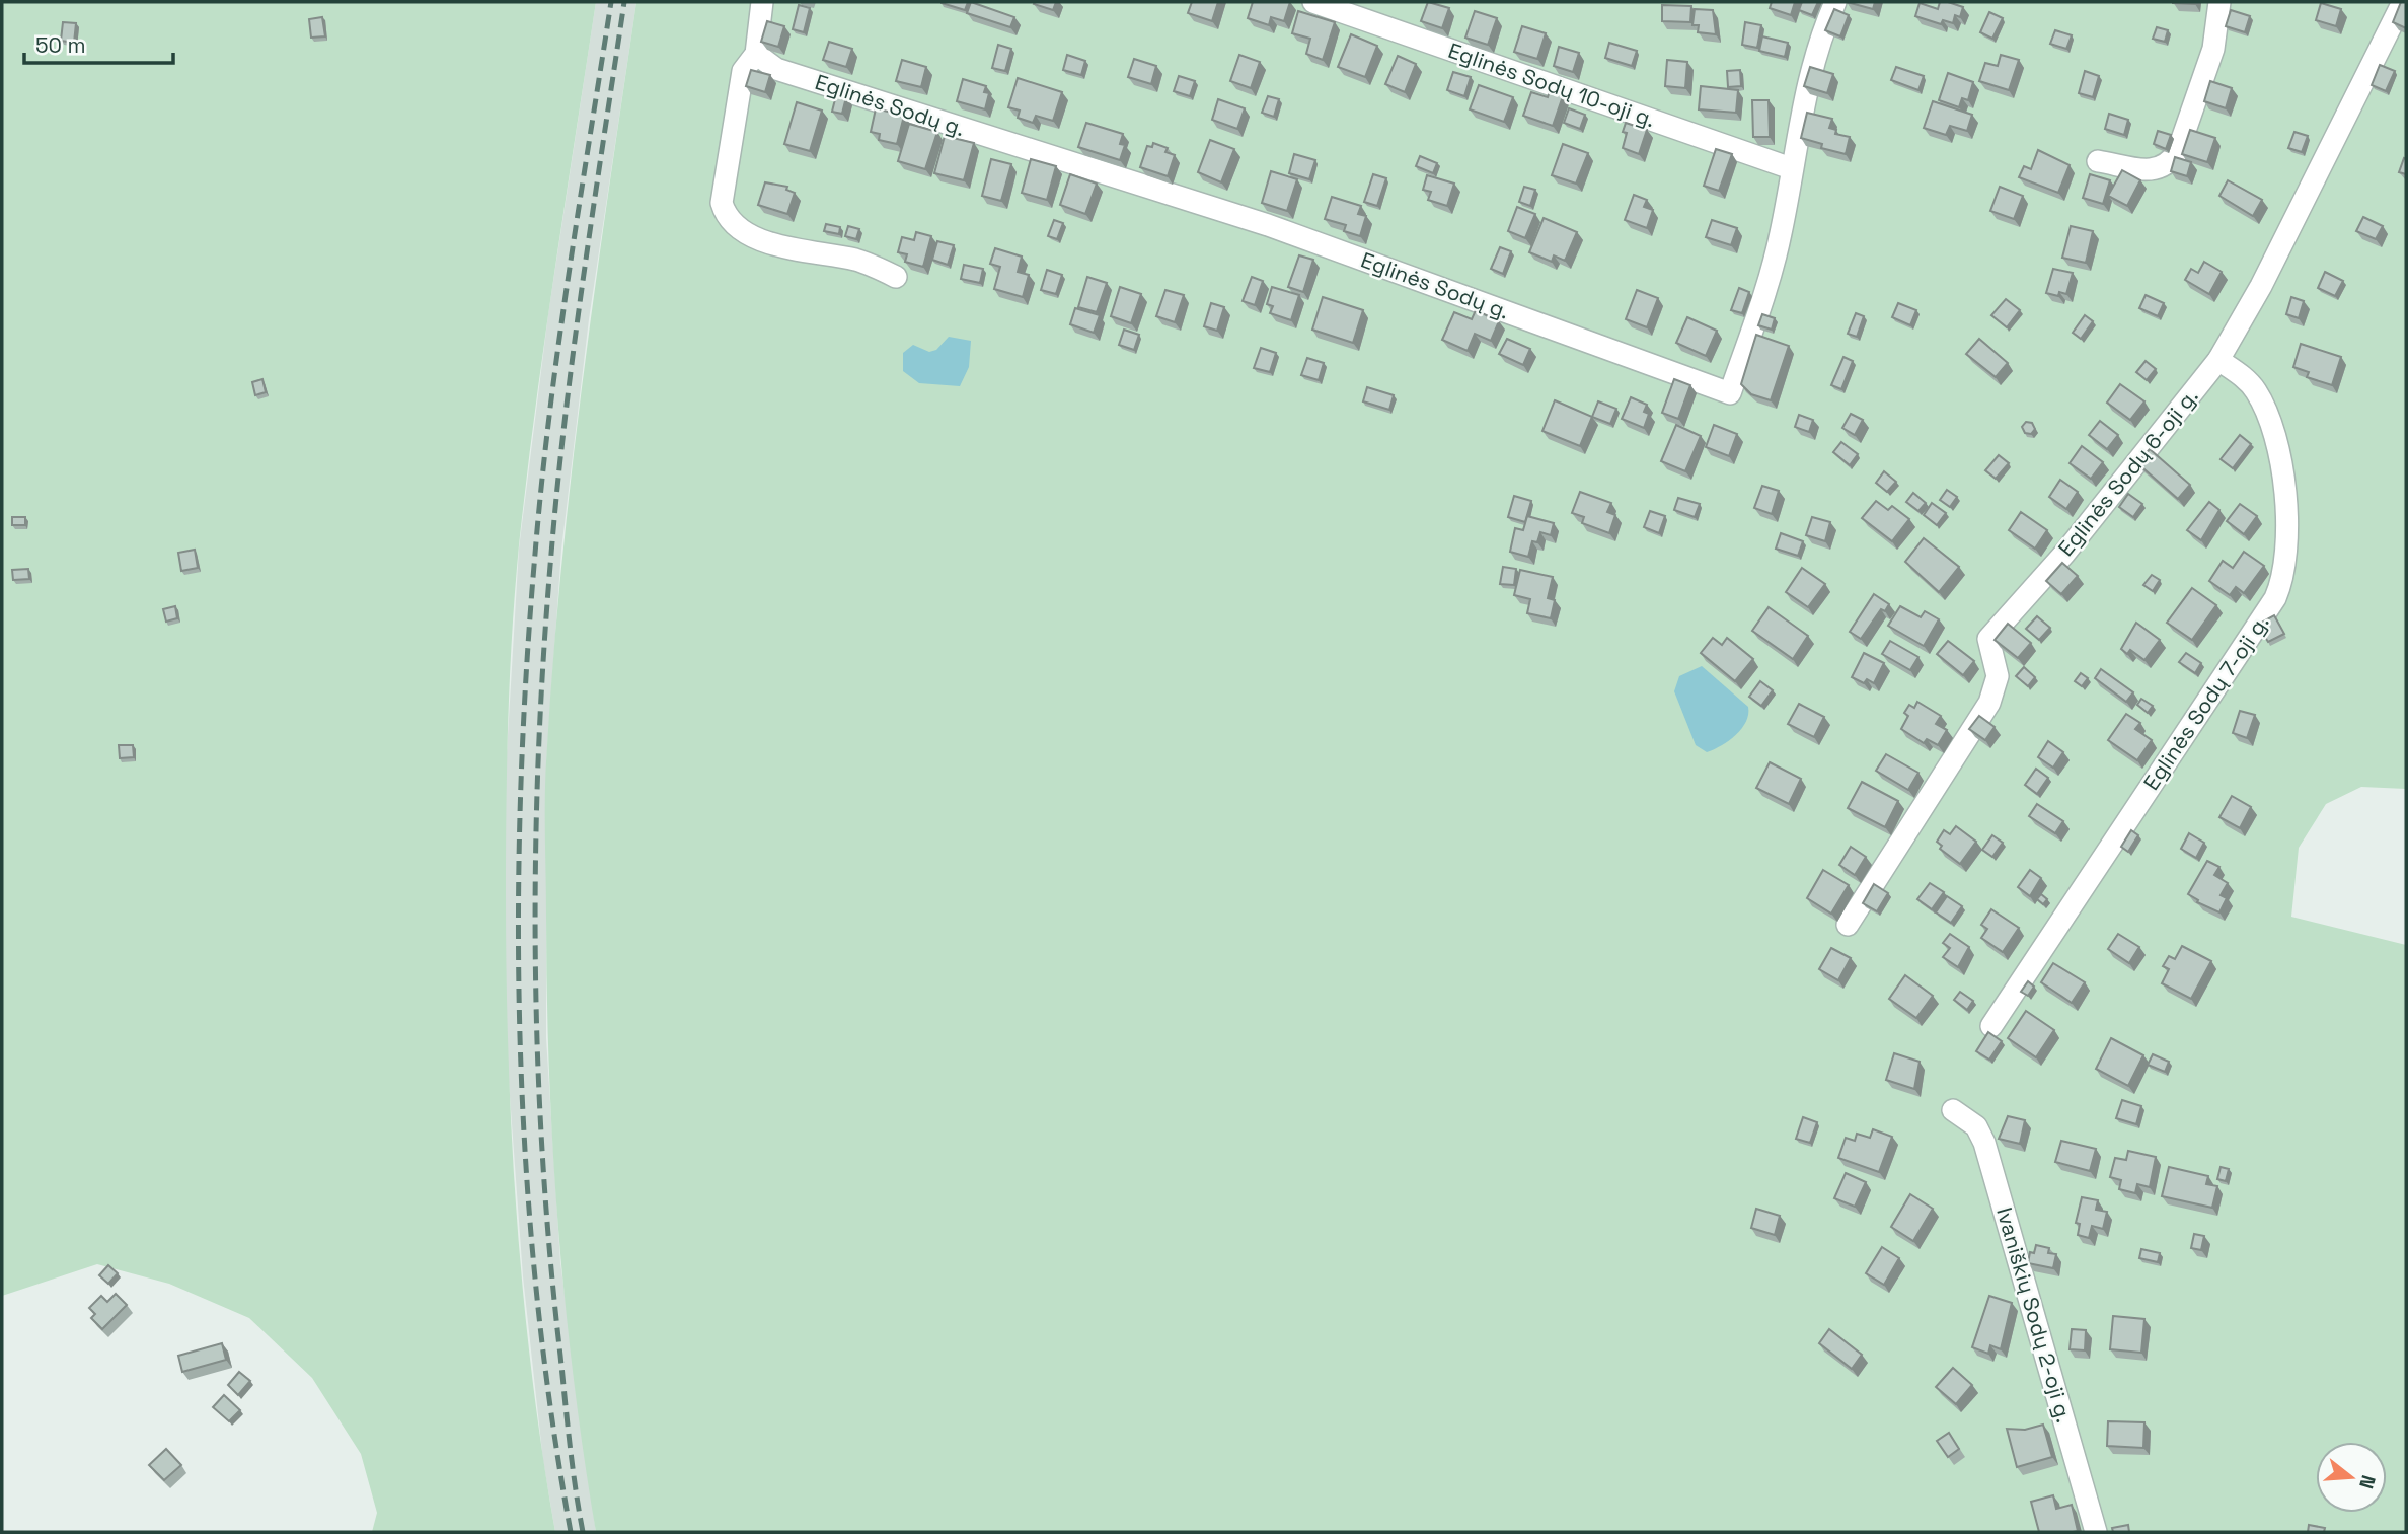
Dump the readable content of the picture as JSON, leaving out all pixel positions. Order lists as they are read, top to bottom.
{
  "streets": {
    "street": [
      "Eglinės Sodų 10-oji g.",
      "Eglinės Sodų g.",
      "Eglinės Sodų 6-oji g.",
      "Eglinės Sodų 7-oji g.",
      "Ivaniškių Sodų 2-oji g."
    ]
  },
  "crossings": [
    ["Eglinės Sodų 10-oji g.", "Eglinės Sodų g."],
    ["Eglinės Sodų 6-oji g.", "Eglinės Sodų 7-oji g."]
  ],
  "scale_bar": "50 m",
  "north": "right"
}
